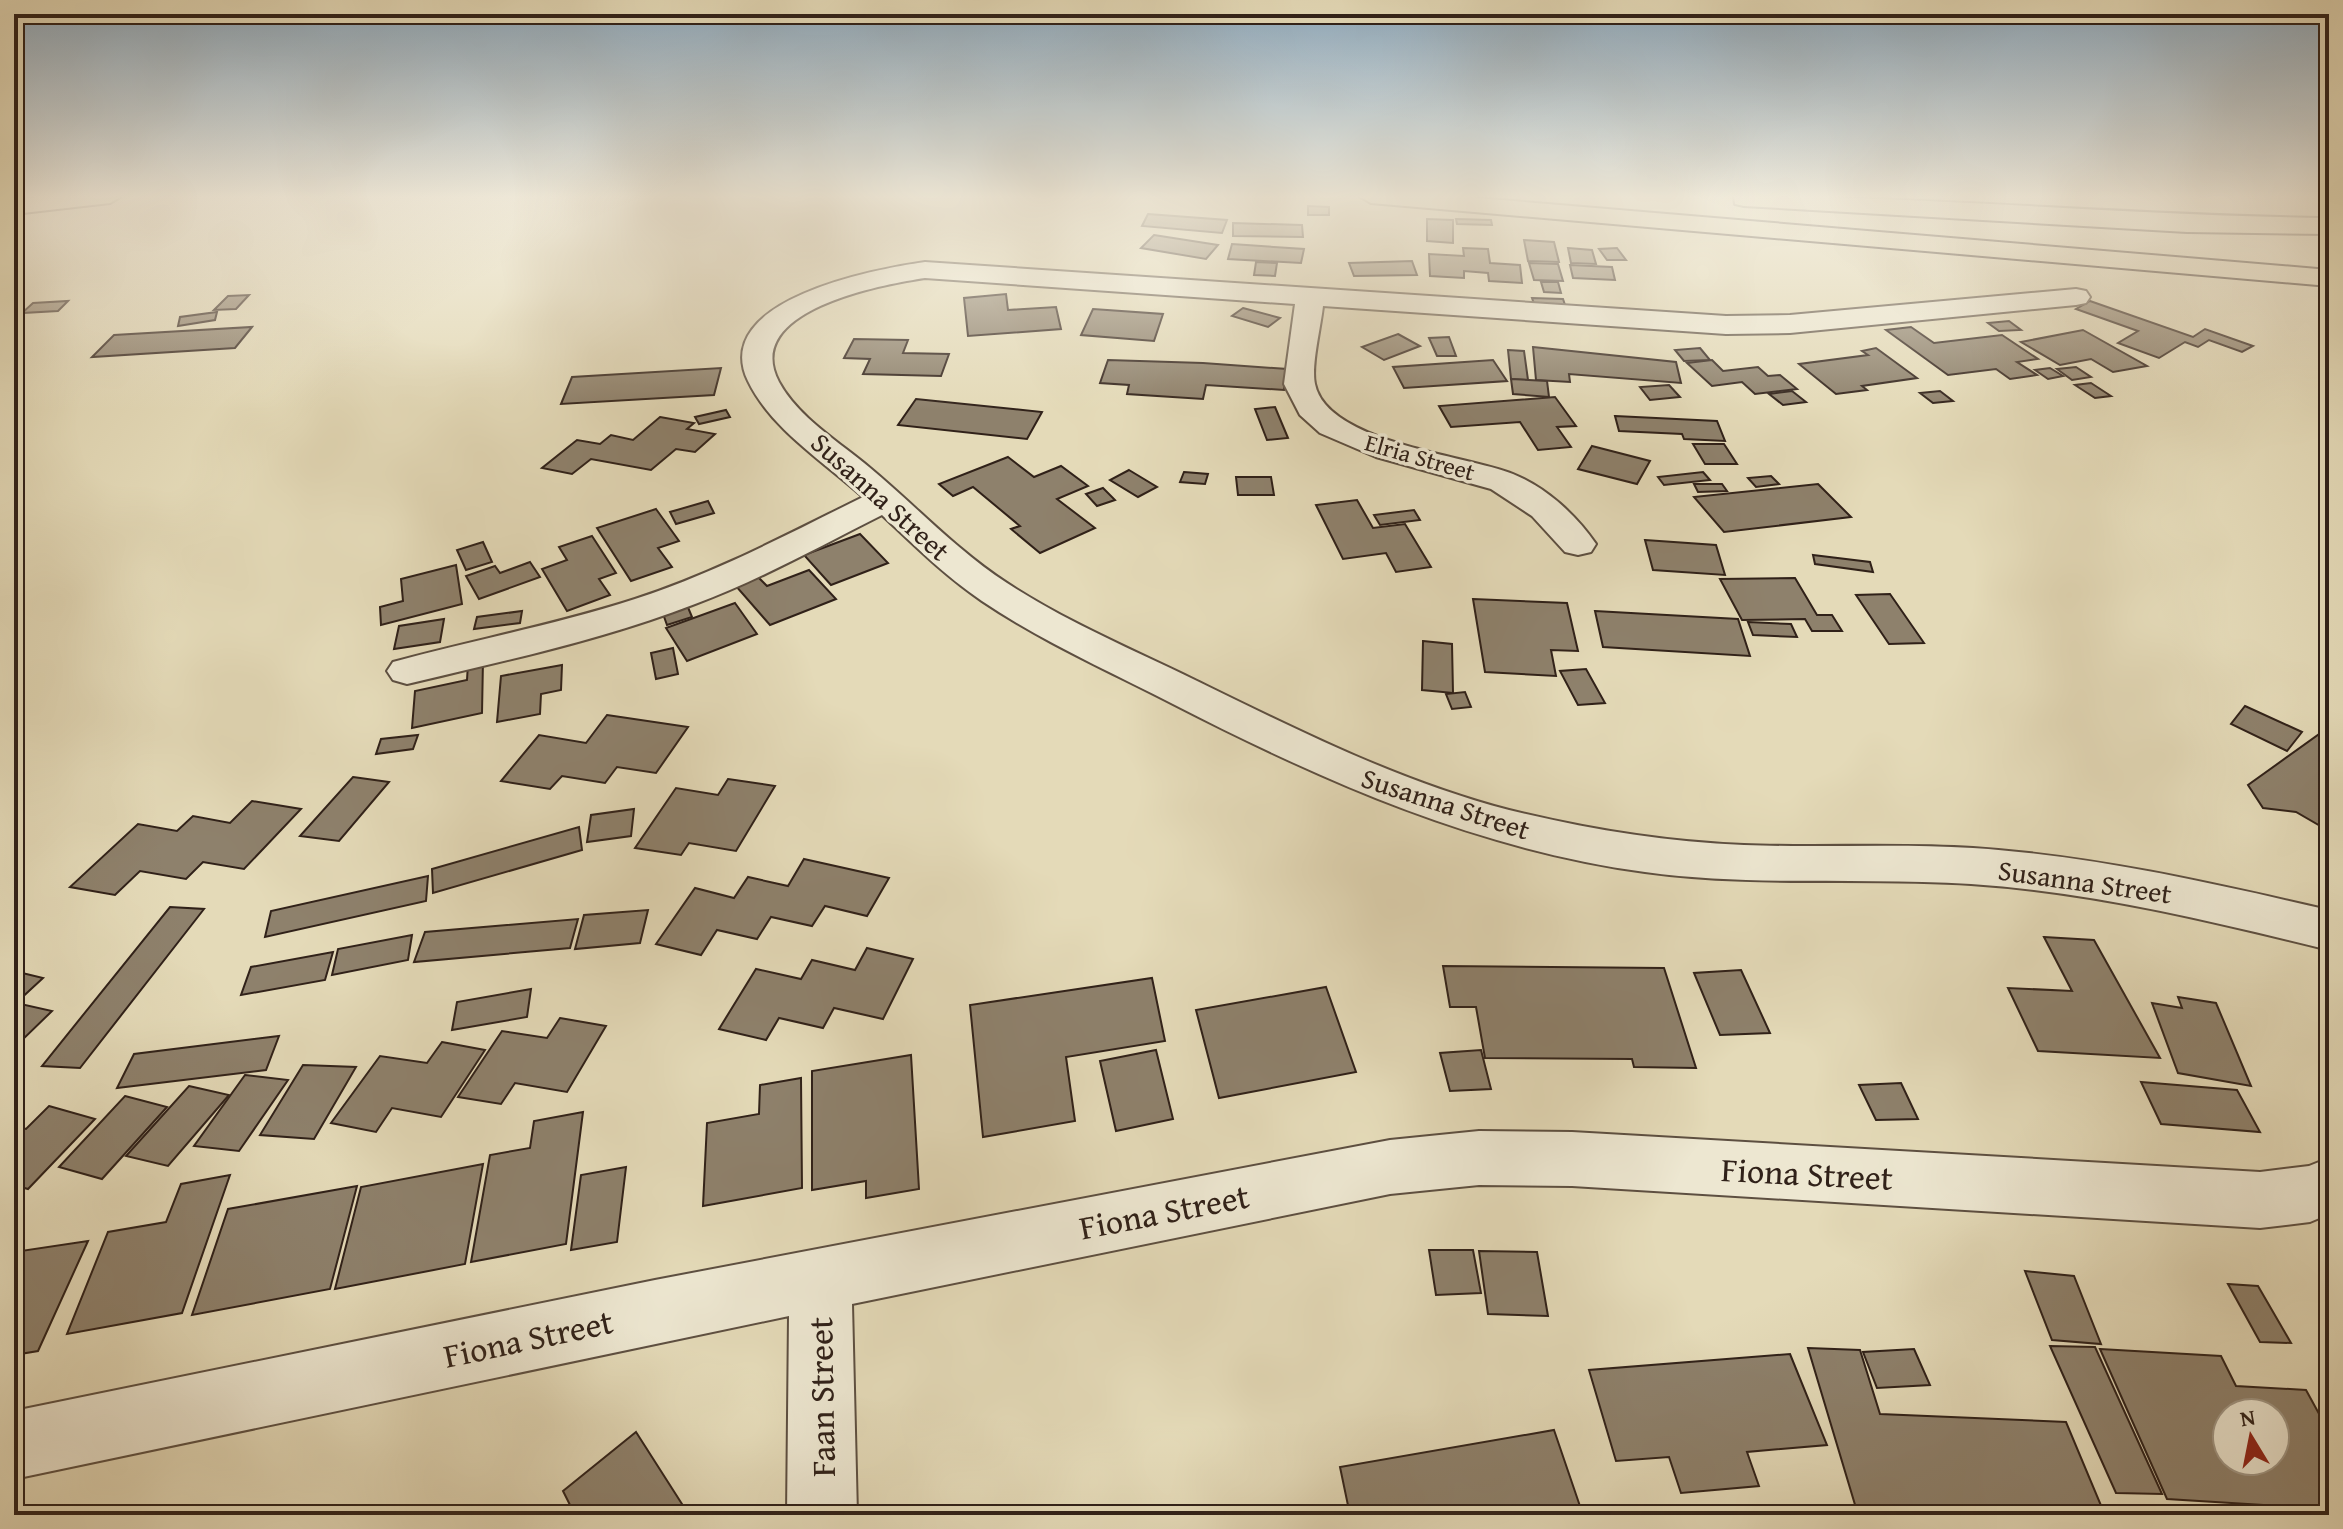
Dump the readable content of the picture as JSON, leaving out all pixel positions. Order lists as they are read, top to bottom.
{
  "streets": {
    "street": [
      "Elria Street",
      "Susanna Street",
      "Fiona Street",
      "Faan Street"
    ]
  },
  "crossings": [
    ["Elria Street", "Susanna Street"],
    ["Fiona Street", "Faan Street"]
  ],
  "north": "top"
}
